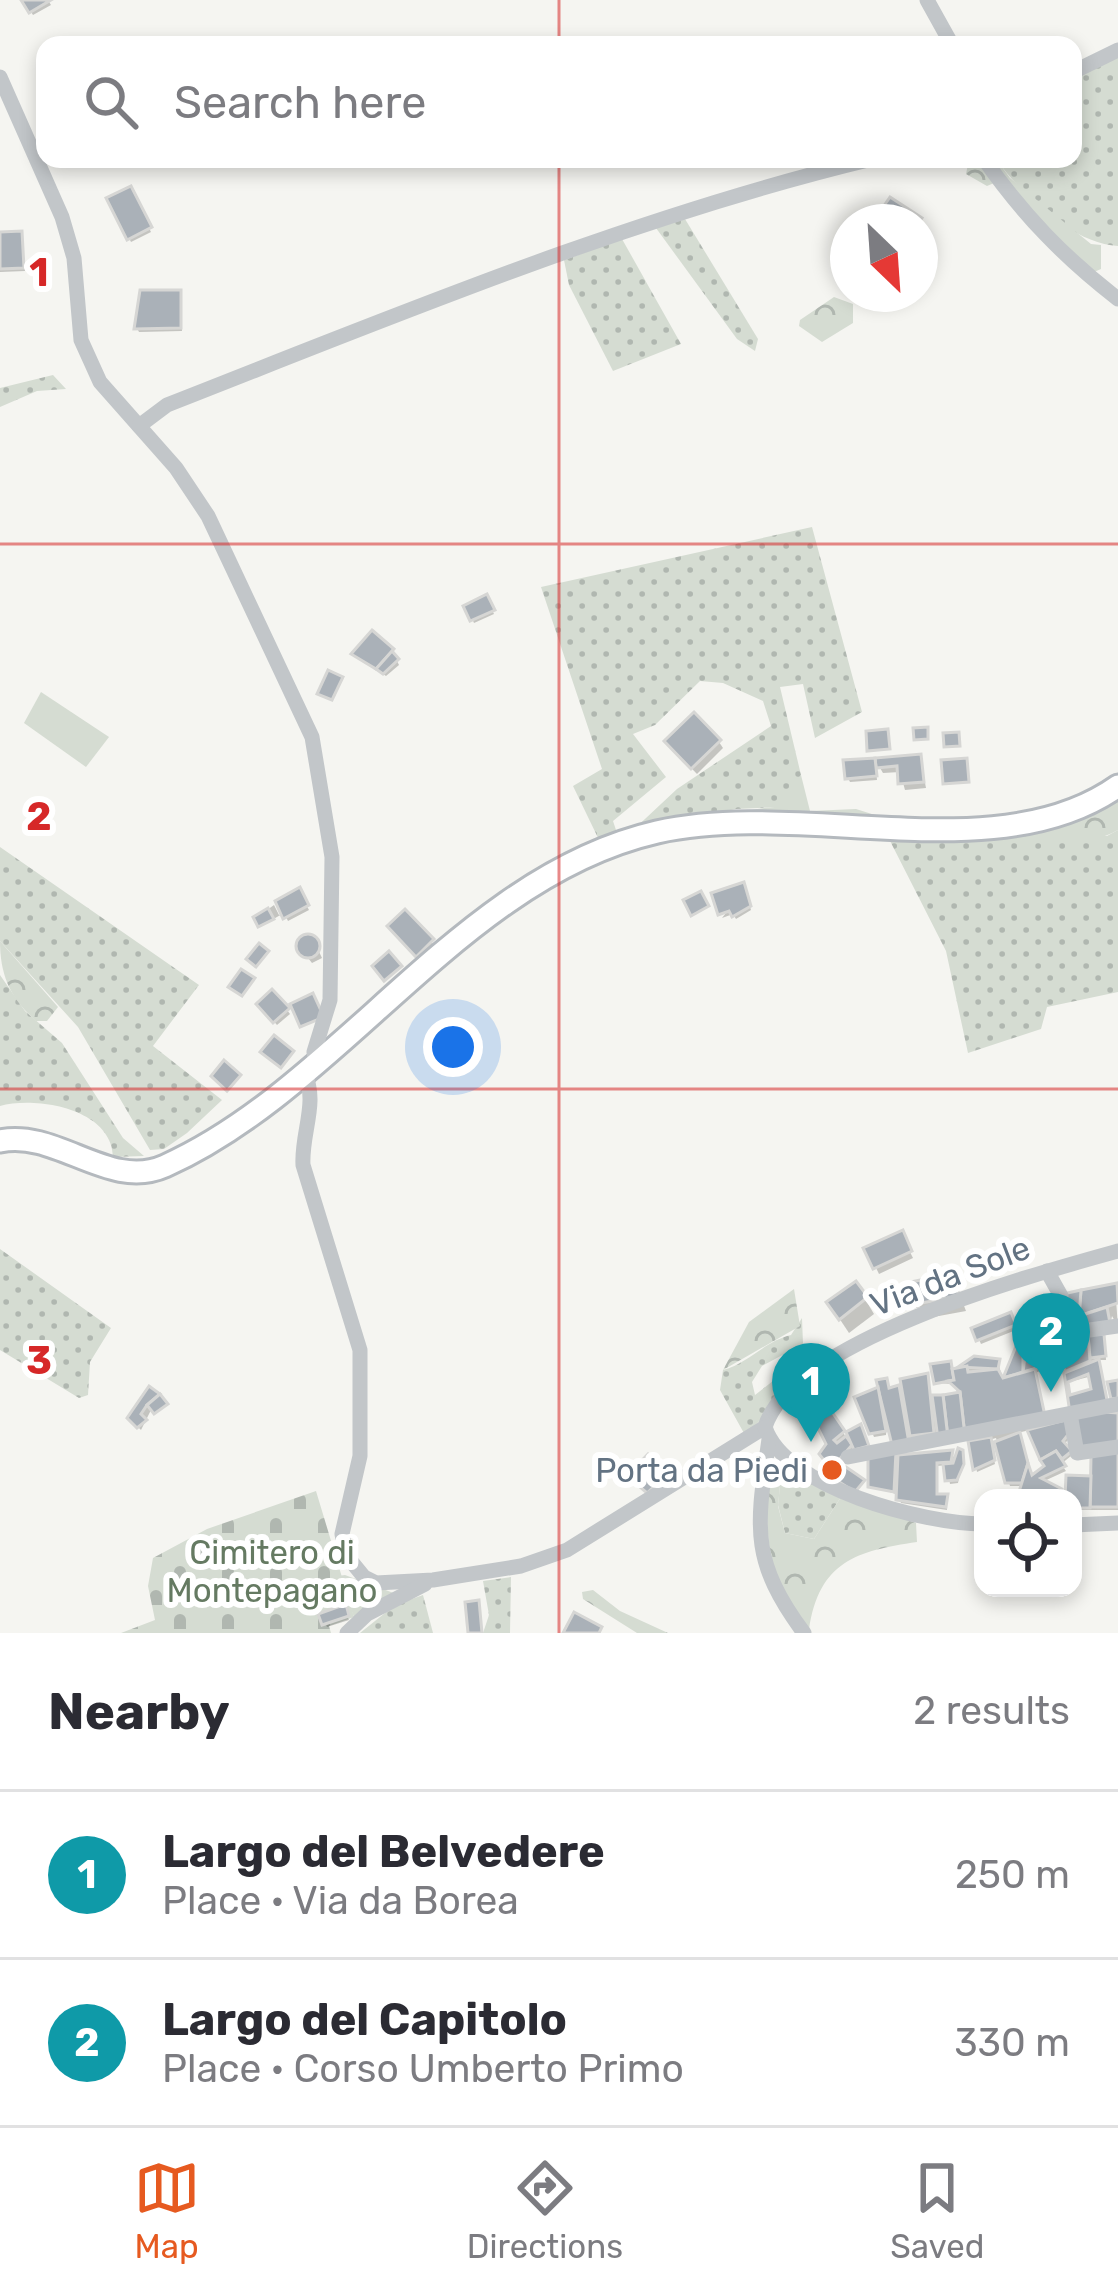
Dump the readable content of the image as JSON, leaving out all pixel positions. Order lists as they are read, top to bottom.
{
  "streets": {
    "street": ["Via da Sole"]
  },
  "parks": ["Cimitero di Montepagano"],
  "places": ["Porta da Piedi"],
  "north": "bottom right",
  "page": {
    "search": "Search here",
    "pins": ["2", "1"],
    "heading": ["Nearby", "2 results"],
    "list": [
      {
        "mark": "1",
        "name": "Largo del Belvedere",
        "note": "Place · Via da Borea",
        "value": "250 m"
      },
      {
        "mark": "2",
        "name": "Largo del Capitolo",
        "note": "Place · Corso Umberto Primo",
        "value": "330 m"
      }
    ],
    "nav": ["Map", "Directions", "Saved"]
  },
  "grid": {
    "rows": ["1", "2", "3"]
  }
}
